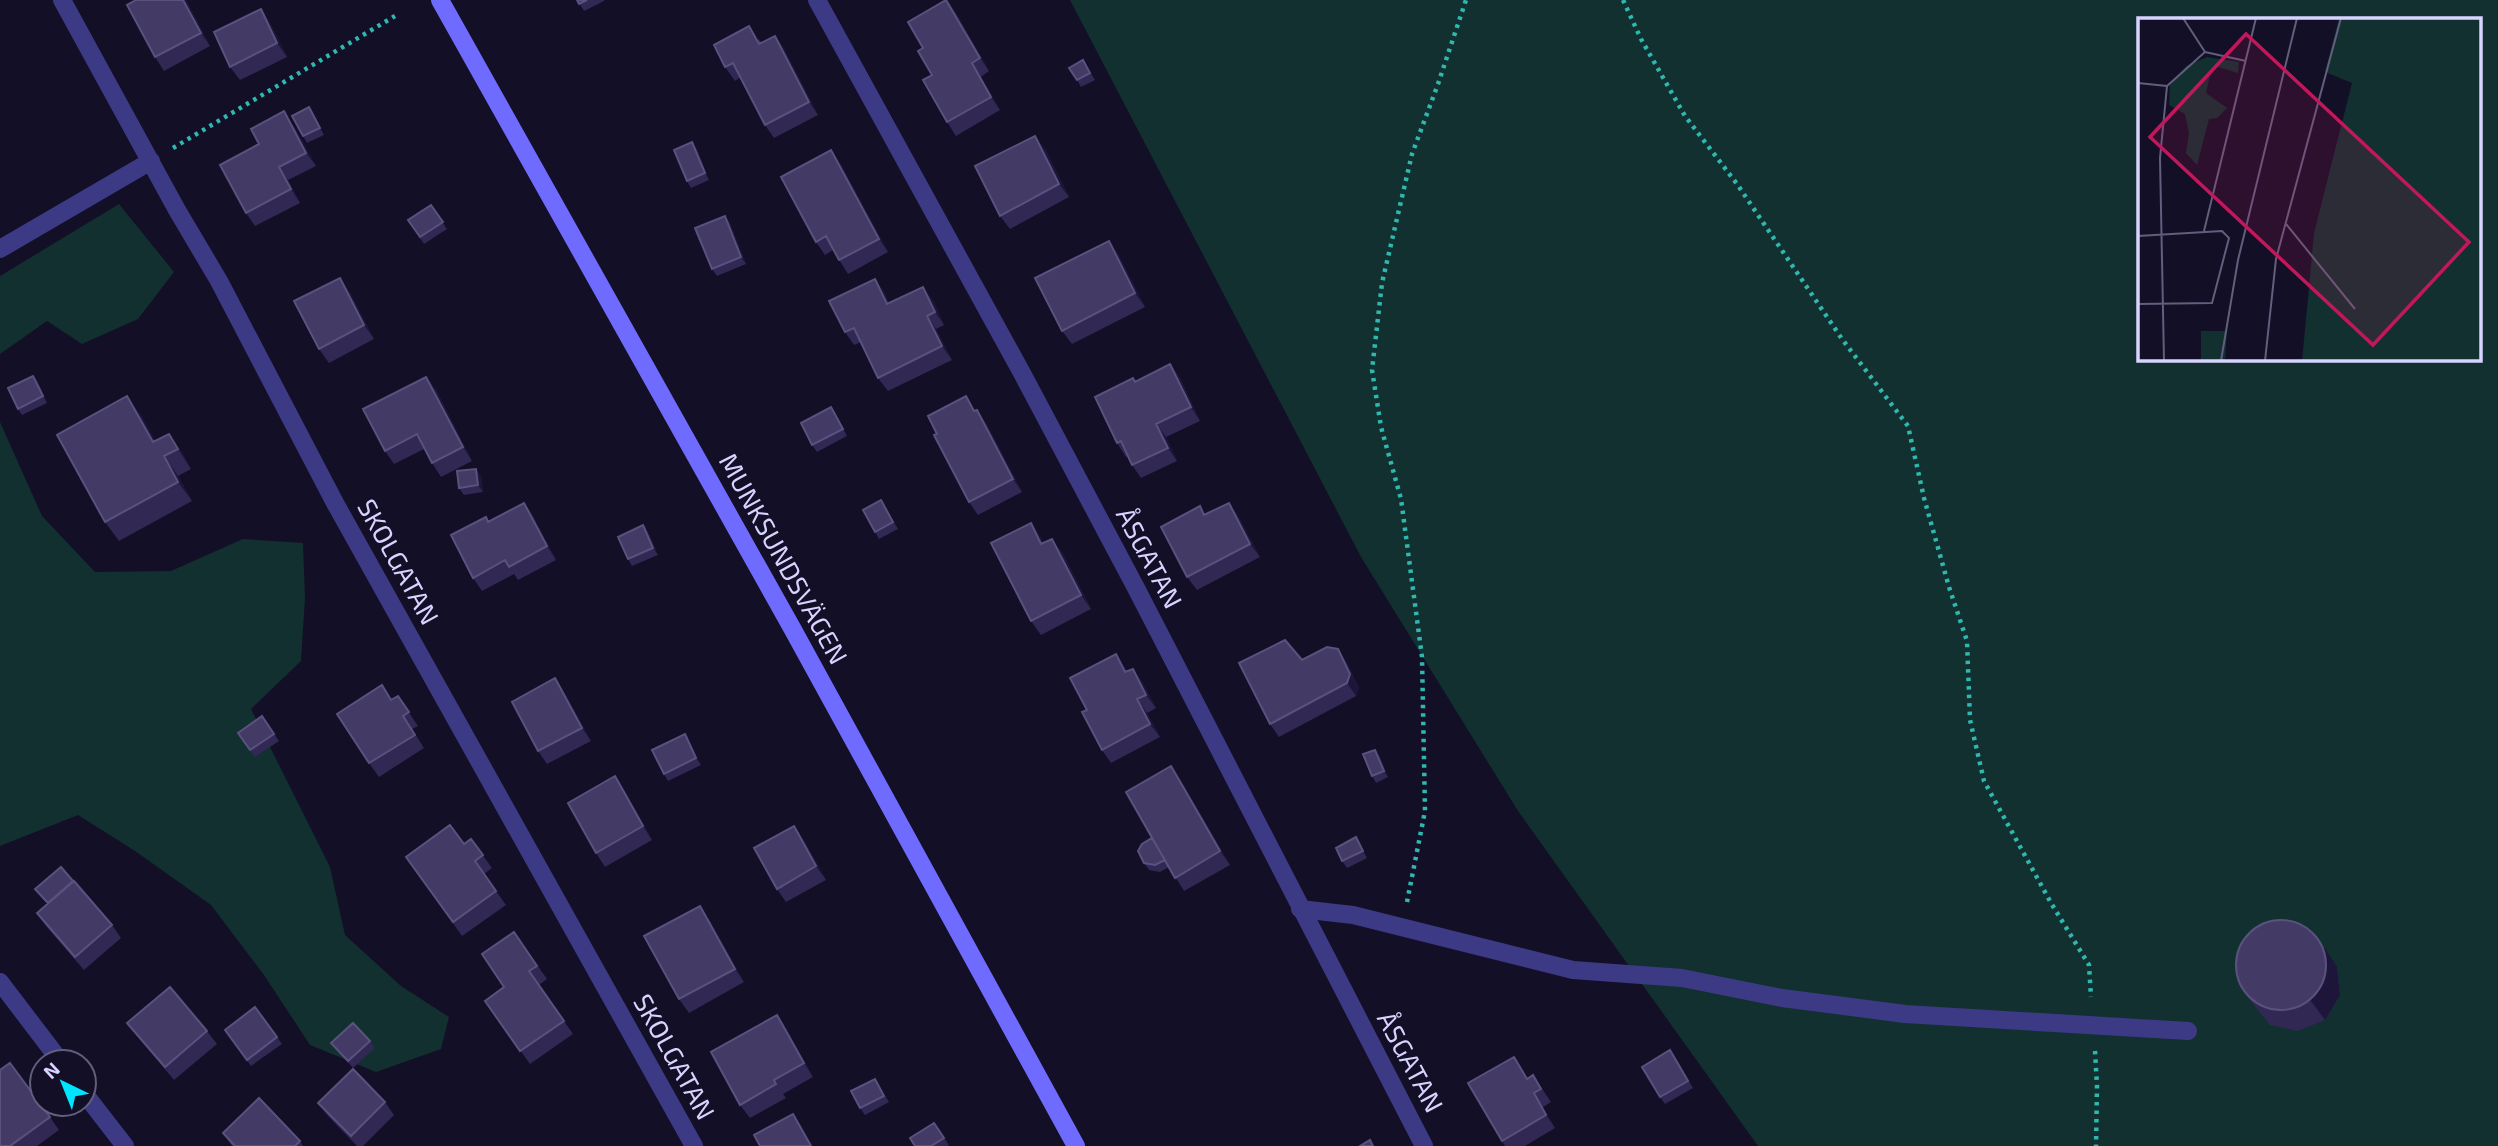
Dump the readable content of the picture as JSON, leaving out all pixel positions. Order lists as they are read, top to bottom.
{
  "streets": {
    "street": ["ÅSGATAN", "MUNKSUNDSVÄGEN", "SKOLGATAN"]
  },
  "north": "top left"
}
